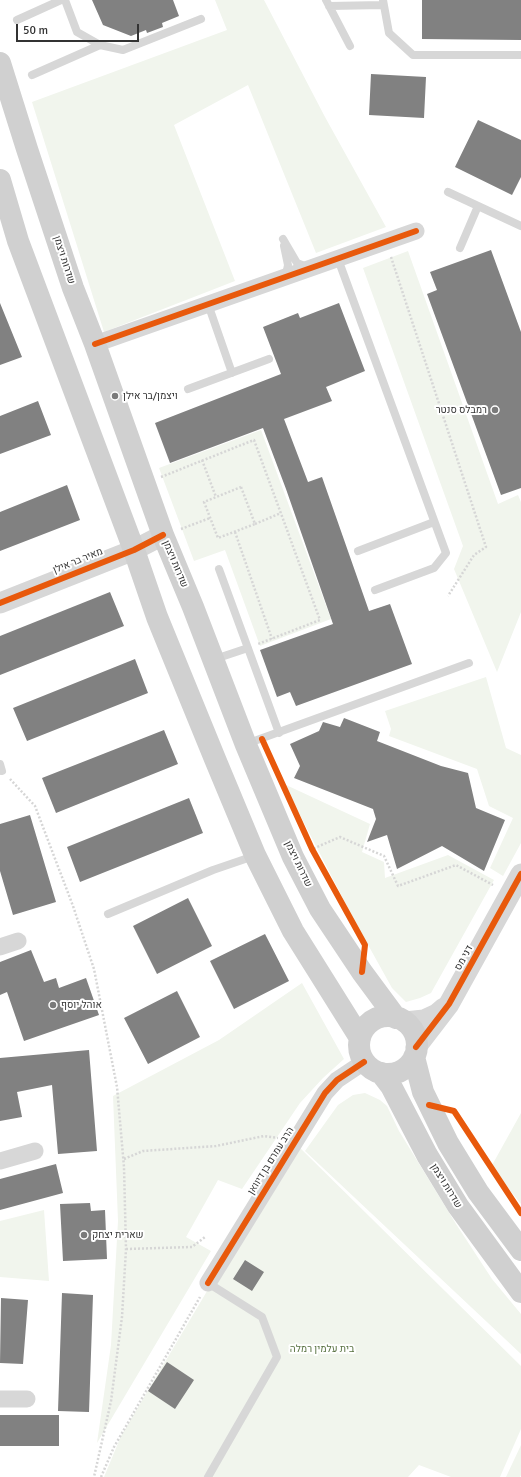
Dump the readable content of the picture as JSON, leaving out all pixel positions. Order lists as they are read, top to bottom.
{
  "streets": {
    "main road": ["שדרות ויצמן"],
    "street": ["מאיר בר אילן", "דני מס", "הרב עמרם בן דיוואן"]
  },
  "crossings": [
    ["שדרות ויצמן", "מאיר בר אילן"],
    ["שדרות ויצמן", "דני מס"],
    ["שדרות ויצמן", "הרב עמרם בן דיוואן"],
    ["דני מס", "הרב עמרם בן דיוואן"]
  ],
  "parks": ["בית עלמין רמלה"],
  "places": [
    "ויצמן/בר אילן",
    "רמבלס סנטר",
    "אוהל יוסף",
    "שארית יצחק"
  ],
  "scale_bar": "50 m"
}
